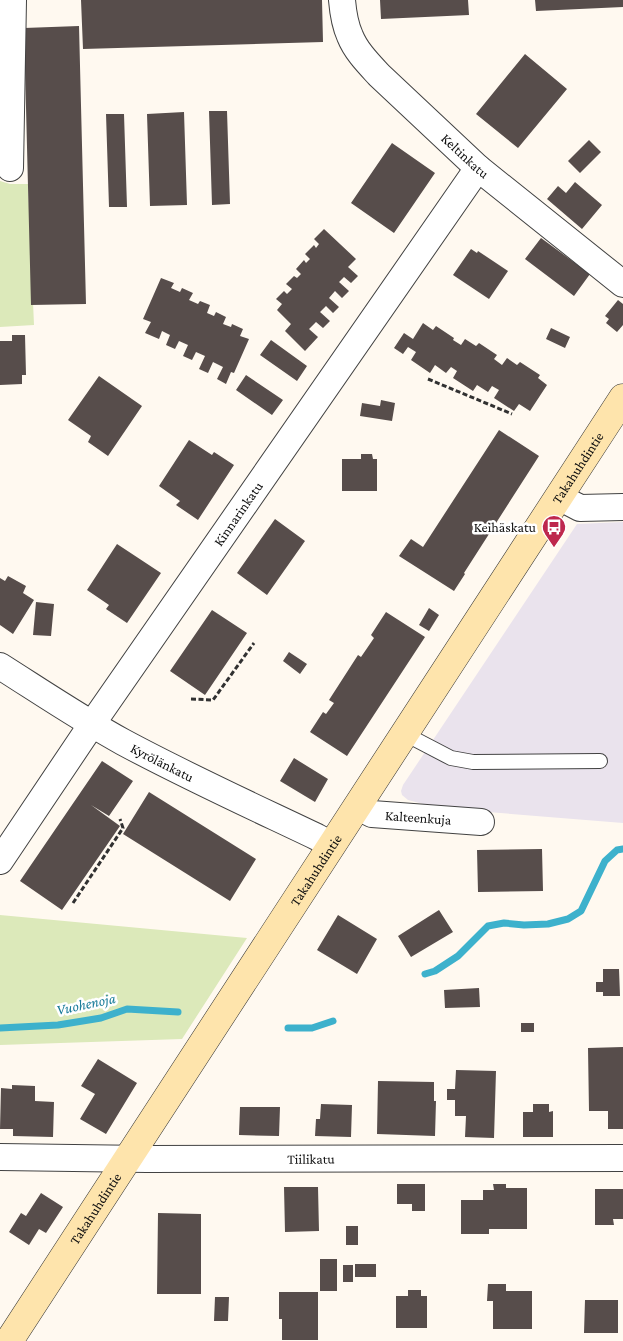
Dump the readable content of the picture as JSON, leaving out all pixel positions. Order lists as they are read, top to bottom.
{
  "streets": {
    "street": [
      "Keltinkatu",
      "Takahuhdintie",
      "Kinnarinkatu",
      "Kyrölänkatu",
      "Kalteenkuja",
      "Tiilikatu"
    ]
  },
  "crossings": [
    ["Keltinkatu", "Kinnarinkatu"],
    ["Takahuhdintie", "Kyrölänkatu"],
    ["Takahuhdintie", "Kalteenkuja"],
    ["Takahuhdintie", "Tiilikatu"],
    ["Kinnarinkatu", "Kyrölänkatu"]
  ],
  "water": ["Vuohenoja"],
  "places": {
    "bus stop": ["Keihäskatu"]
  }
}
